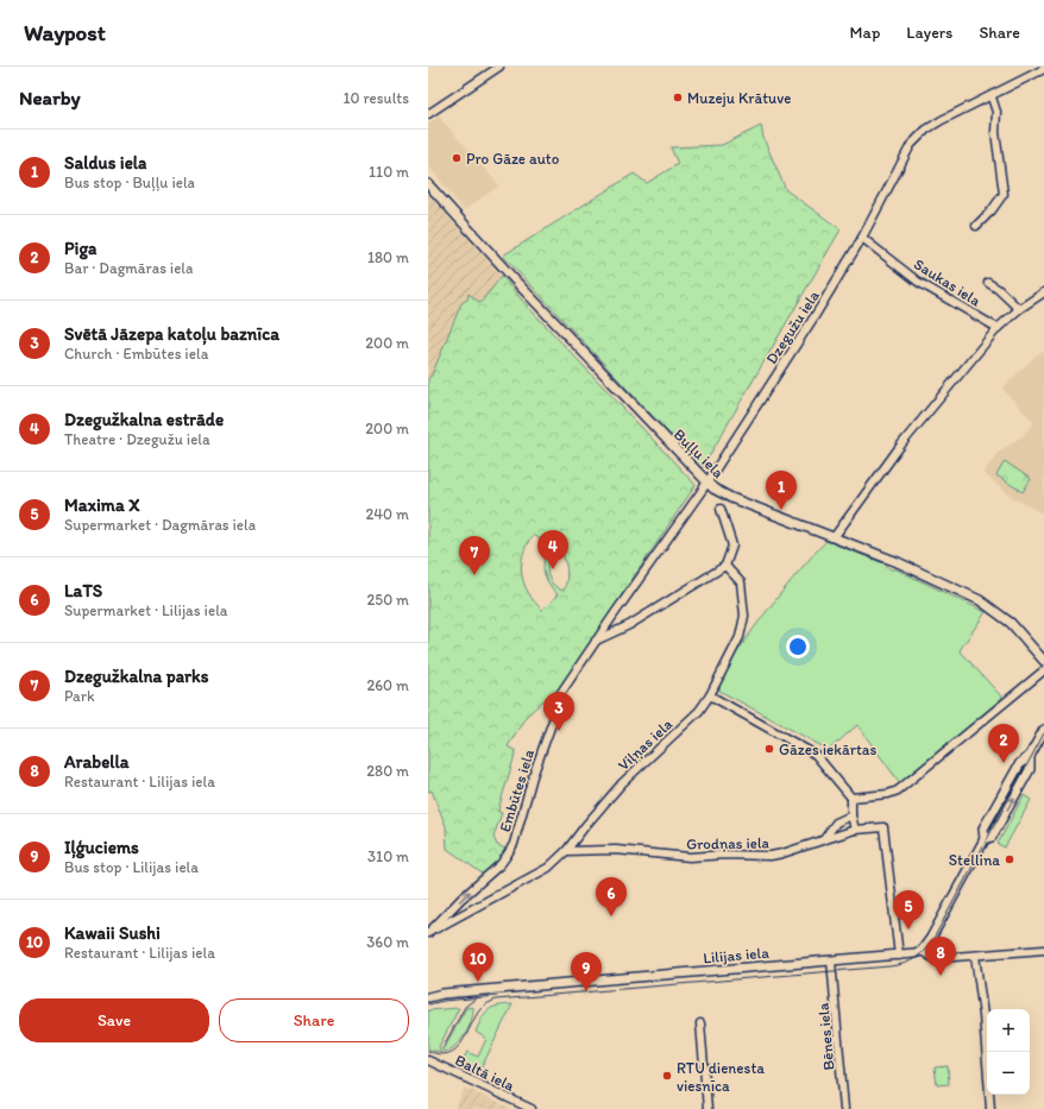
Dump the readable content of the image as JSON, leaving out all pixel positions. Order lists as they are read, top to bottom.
{
  "streets": {
    "street": [
      "Saukas iela",
      "Dzegužu iela",
      "Buļļu iela",
      "Viļņas iela",
      "Embūtes iela",
      "Grodņas iela",
      "Lilijas iela",
      "Bēnes iela",
      "Baltā iela"
    ]
  },
  "crossings": [
    ["Saukas iela", "Dzegužu iela"],
    ["Dzegužu iela", "Buļļu iela"],
    ["Dzegužu iela", "Embūtes iela"],
    ["Viļņas iela", "Embūtes iela"],
    ["Viļņas iela", "Grodņas iela"],
    ["Grodņas iela", "Lilijas iela"],
    ["Lilijas iela", "Bēnes iela"]
  ],
  "one_way": ["Embūtes iela"],
  "places": [
    "Muzeju Krātuve",
    "Pro Gāze auto",
    "Gāzes iekārtas",
    "Stellina",
    "RTU dienesta viesnīca"
  ],
  "page": {
    "header": "Waypost",
    "nav": ["Map", "Layers", "Share"],
    "heading": ["Nearby", "10 results"],
    "list": [
      {
        "mark": "1",
        "name": "Saldus iela",
        "note": "Bus stop · Buļļu iela",
        "value": "110 m"
      },
      {
        "mark": "2",
        "name": "Piga",
        "note": "Bar · Dagmāras iela",
        "value": "180 m"
      },
      {
        "mark": "3",
        "name": "Svētā Jāzepa katoļu baznīca",
        "note": "Church · Embūtes iela",
        "value": "200 m"
      },
      {
        "mark": "4",
        "name": "Dzegužkalna estrāde",
        "note": "Theatre · Dzegužu iela",
        "value": "200 m"
      },
      {
        "mark": "5",
        "name": "Maxima X",
        "note": "Supermarket · Dagmāras iela",
        "value": "240 m"
      },
      {
        "mark": "6",
        "name": "LaTS",
        "note": "Supermarket · Lilijas iela",
        "value": "250 m"
      },
      {
        "mark": "7",
        "name": "Dzegužkalna parks",
        "note": "Park",
        "value": "260 m"
      },
      {
        "mark": "8",
        "name": "Arabella",
        "note": "Restaurant · Lilijas iela",
        "value": "280 m"
      },
      {
        "mark": "9",
        "name": "Iļģuciems",
        "note": "Bus stop · Lilijas iela",
        "value": "310 m"
      },
      {
        "mark": "10",
        "name": "Kawaii Sushi",
        "note": "Restaurant · Lilijas iela",
        "value": "360 m"
      }
    ],
    "pins": [
      "1",
      "4",
      "7",
      "3",
      "2",
      "6",
      "5",
      "8",
      "10",
      "9"
    ],
    "buttons": ["Save", "Share"],
    "map_buttons": ["+", "−"]
  }
}
